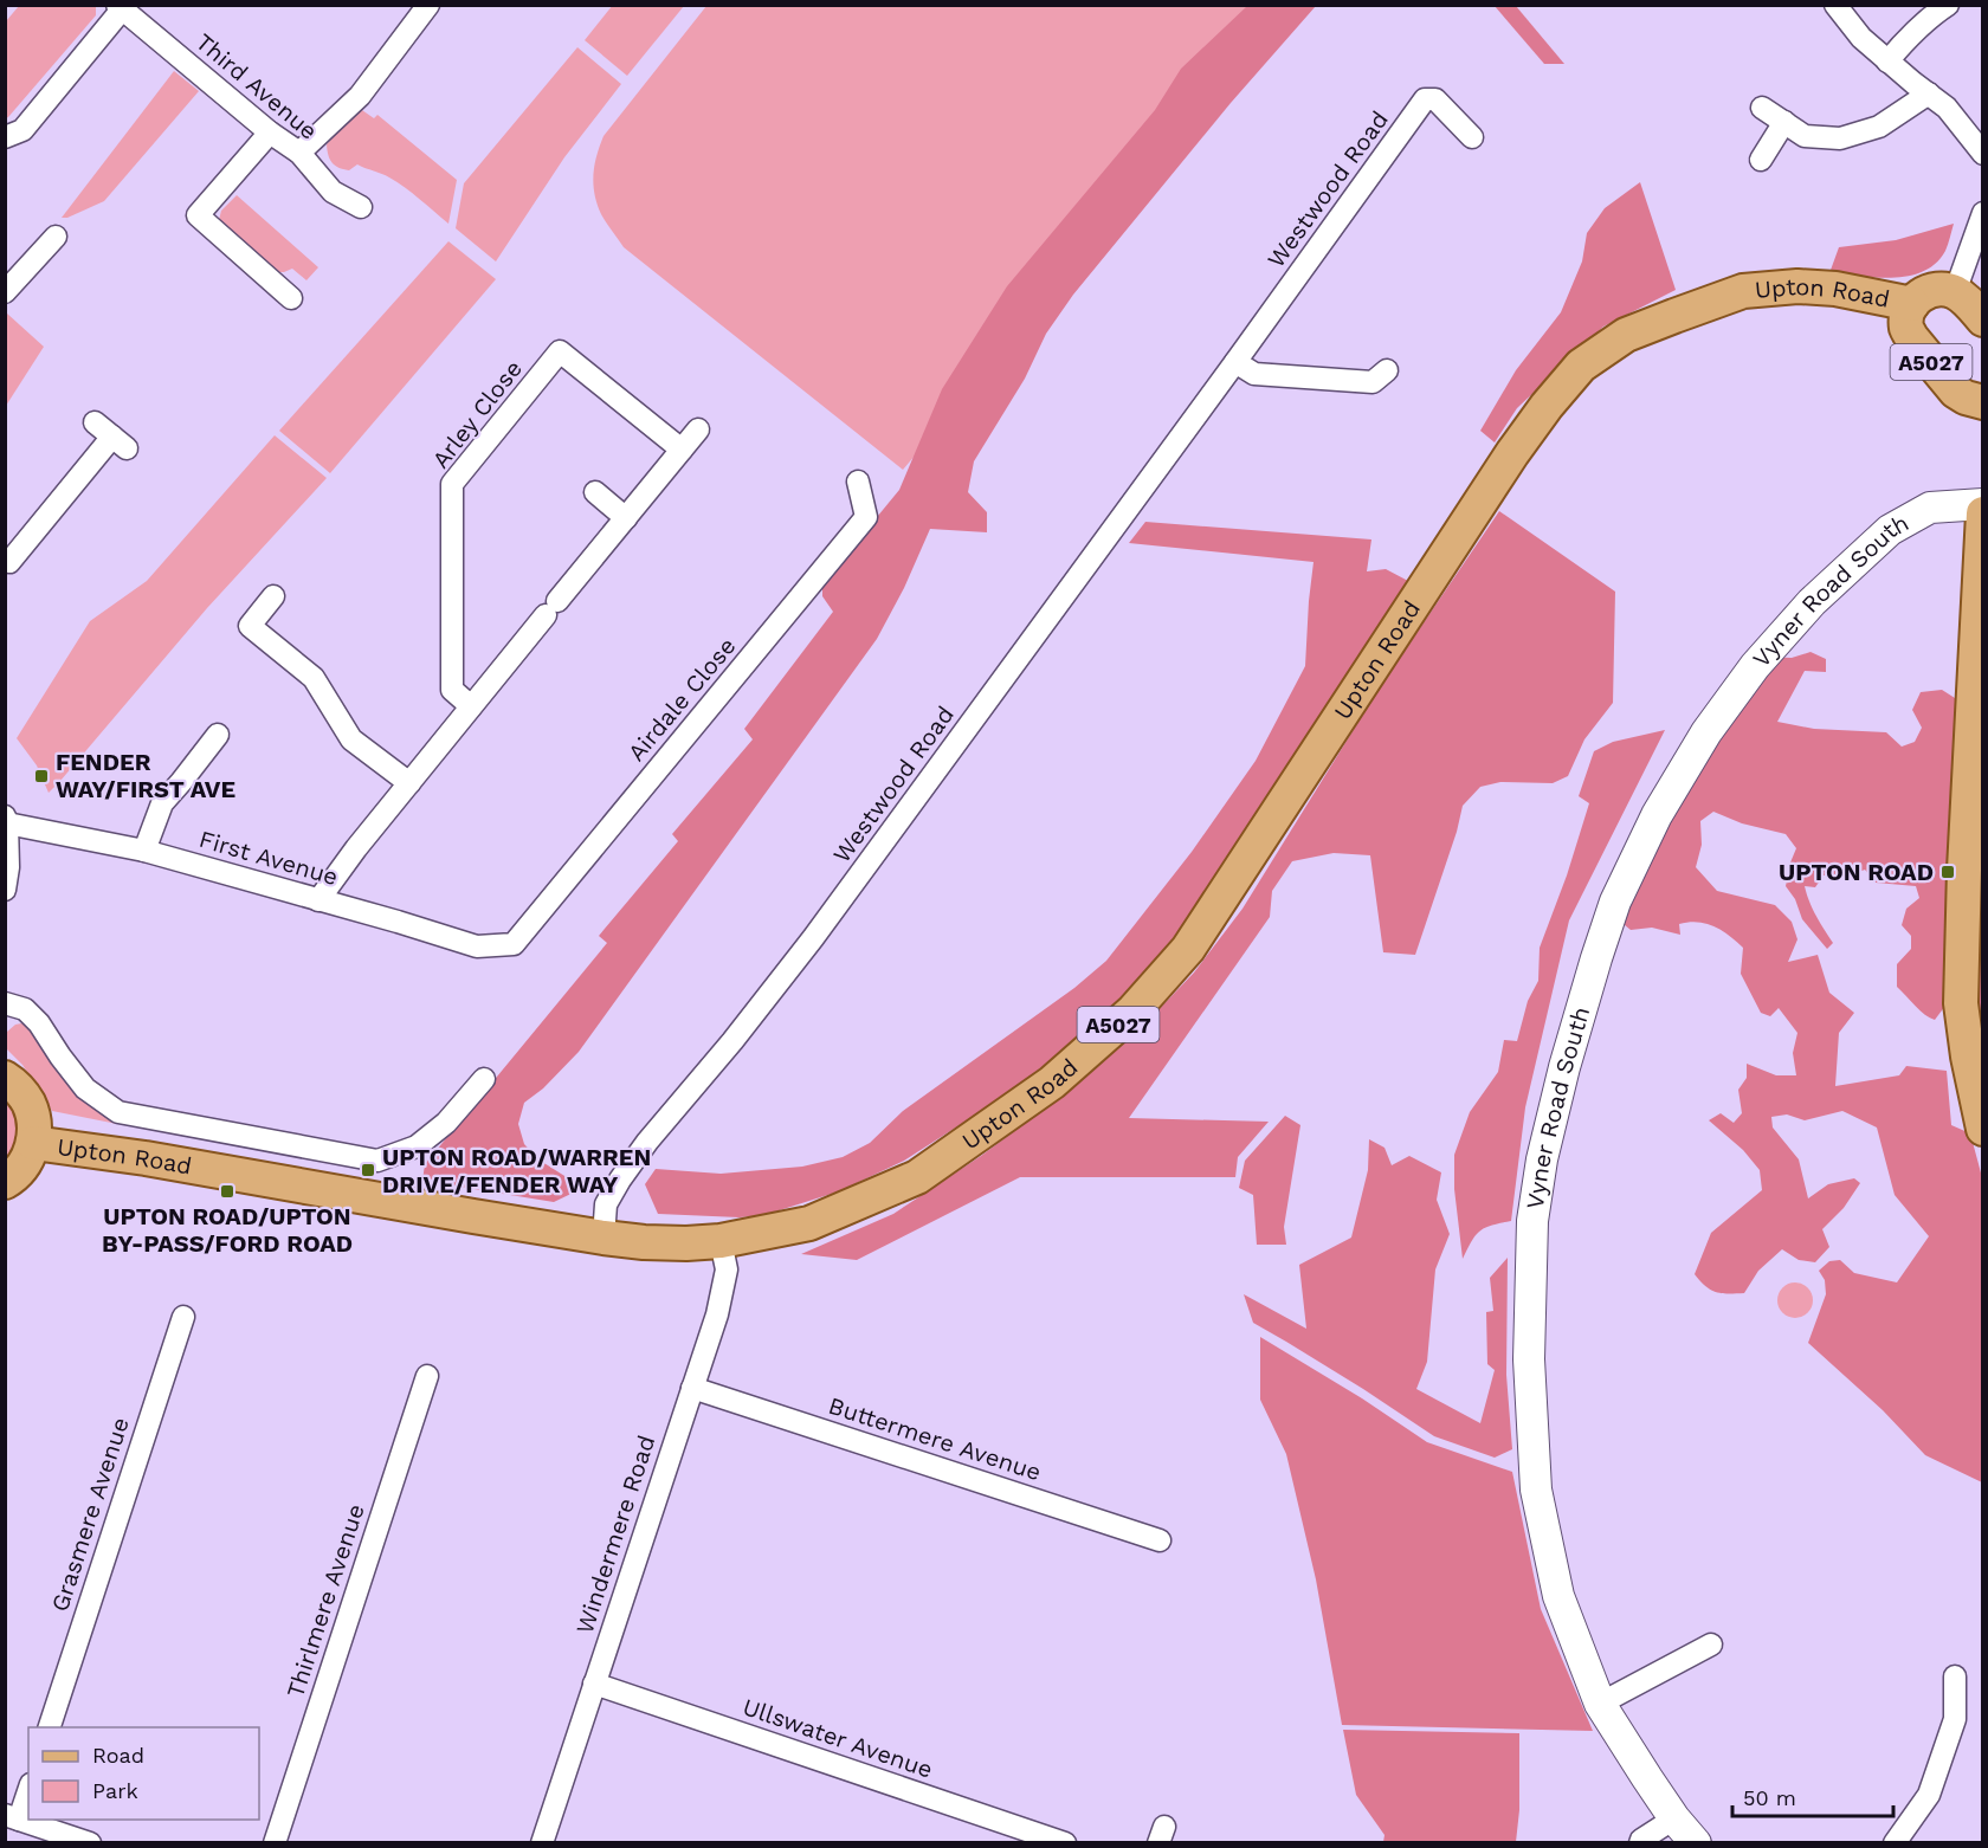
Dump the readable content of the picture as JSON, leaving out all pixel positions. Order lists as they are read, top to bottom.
{
  "streets": {
    "main road": ["Upton Road", "A5027"],
    "street": [
      "Third Avenue",
      "Westwood Road",
      "Arley Close",
      "Vyner Road South",
      "Airdale Close",
      "First Avenue",
      "Buttermere Avenue",
      "Grasmere Avenue",
      "Windermere Road",
      "Thirlmere Avenue",
      "Ullswater Avenue"
    ]
  },
  "crossings": [
    ["Westwood Road", "Upton Road"],
    ["Upton Road", "A5027"],
    ["Upton Road", "Windermere Road"],
    ["Airdale Close", "First Avenue"],
    ["Buttermere Avenue", "Windermere Road"],
    ["Windermere Road", "Ullswater Avenue"]
  ],
  "places": {
    "transit": [
      "FENDER WAY/FIRST AVE",
      "UPTON ROAD",
      "UPTON ROAD/WARREN DRIVE/FENDER WAY",
      "UPTON ROAD/UPTON BY-PASS/FORD ROAD"
    ]
  },
  "legend": ["Road", "Park"],
  "scale_bar": "50 m"
}
